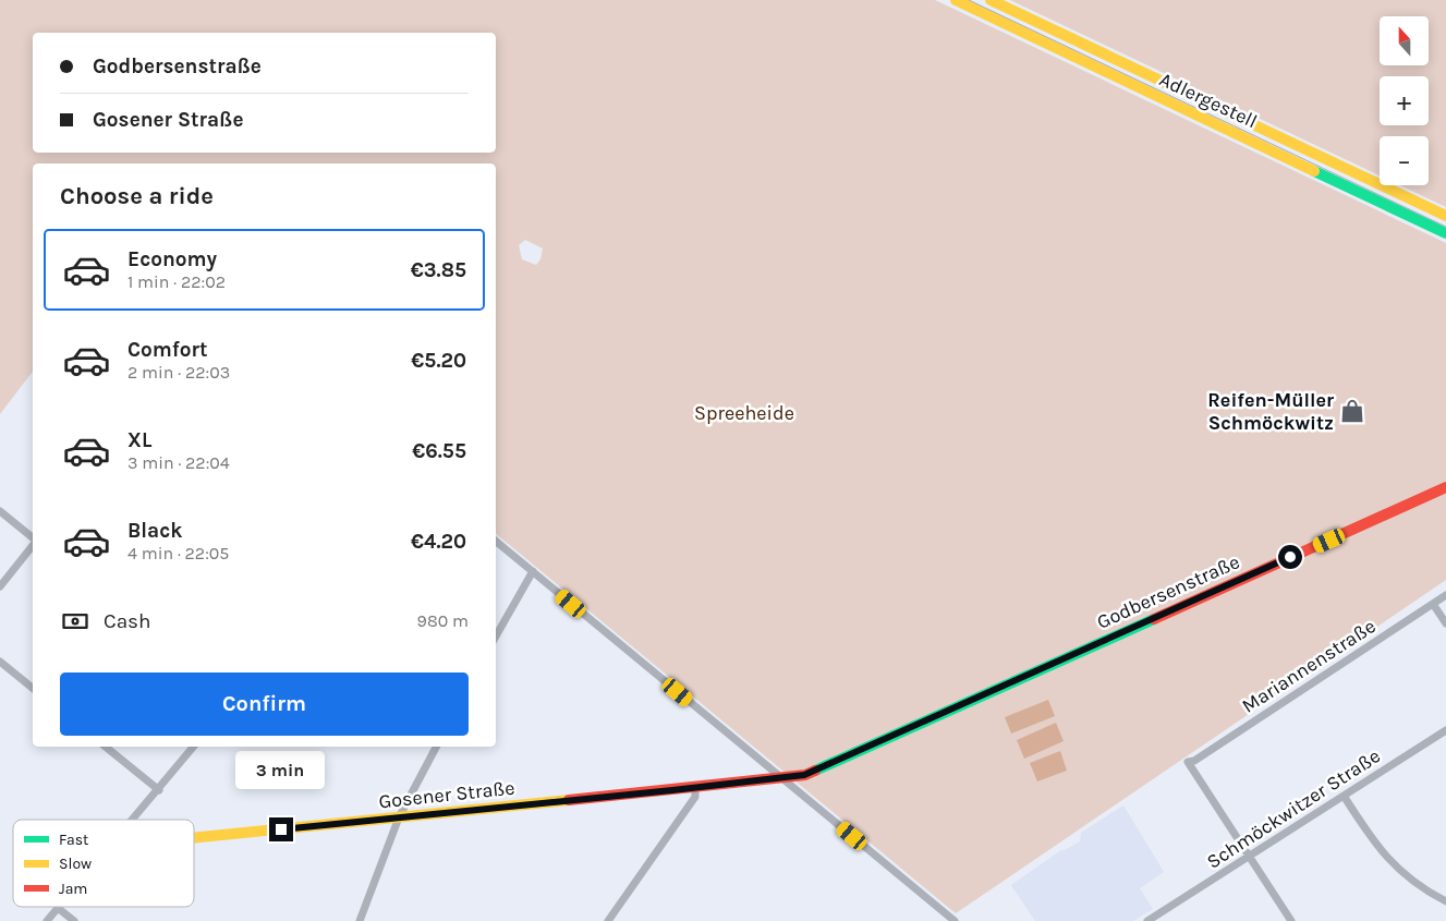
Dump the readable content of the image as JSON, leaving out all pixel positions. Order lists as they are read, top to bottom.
{
  "streets": {
    "street": [
      "Adlergestell",
      "Godbersenstraße",
      "Mariannenstraße",
      "Gosener Straße",
      "Schmöckwitzer Straße"
    ]
  },
  "crossings": [
    ["Godbersenstraße", "Gosener Straße"],
    ["Mariannenstraße", "Schmöckwitzer Straße"]
  ],
  "parks": ["Spreeheide"],
  "places": {
    "shop": ["Reifen-Müller Schmöckwitz"]
  },
  "legend": ["Fast", "Slow", "Jam"],
  "north": "top",
  "page": {
    "map_buttons": ["+", "−"],
    "banner": ["Godbersenstraße", "Gosener Straße"],
    "heading": "Choose a ride",
    "list": [
      {
        "name": "Economy",
        "note": "1 min · 22:02",
        "value": "€3.85"
      },
      {
        "name": "Comfort",
        "note": "2 min · 22:03",
        "value": "€5.20"
      },
      {
        "name": "XL",
        "note": "3 min · 22:04",
        "value": "€6.55"
      },
      {
        "name": "Black",
        "note": "4 min · 22:05",
        "value": "€4.20"
      }
    ],
    "pay": ["Cash", "980 m"],
    "buttons": "Confirm",
    "bubble": "3 min"
  }
}
